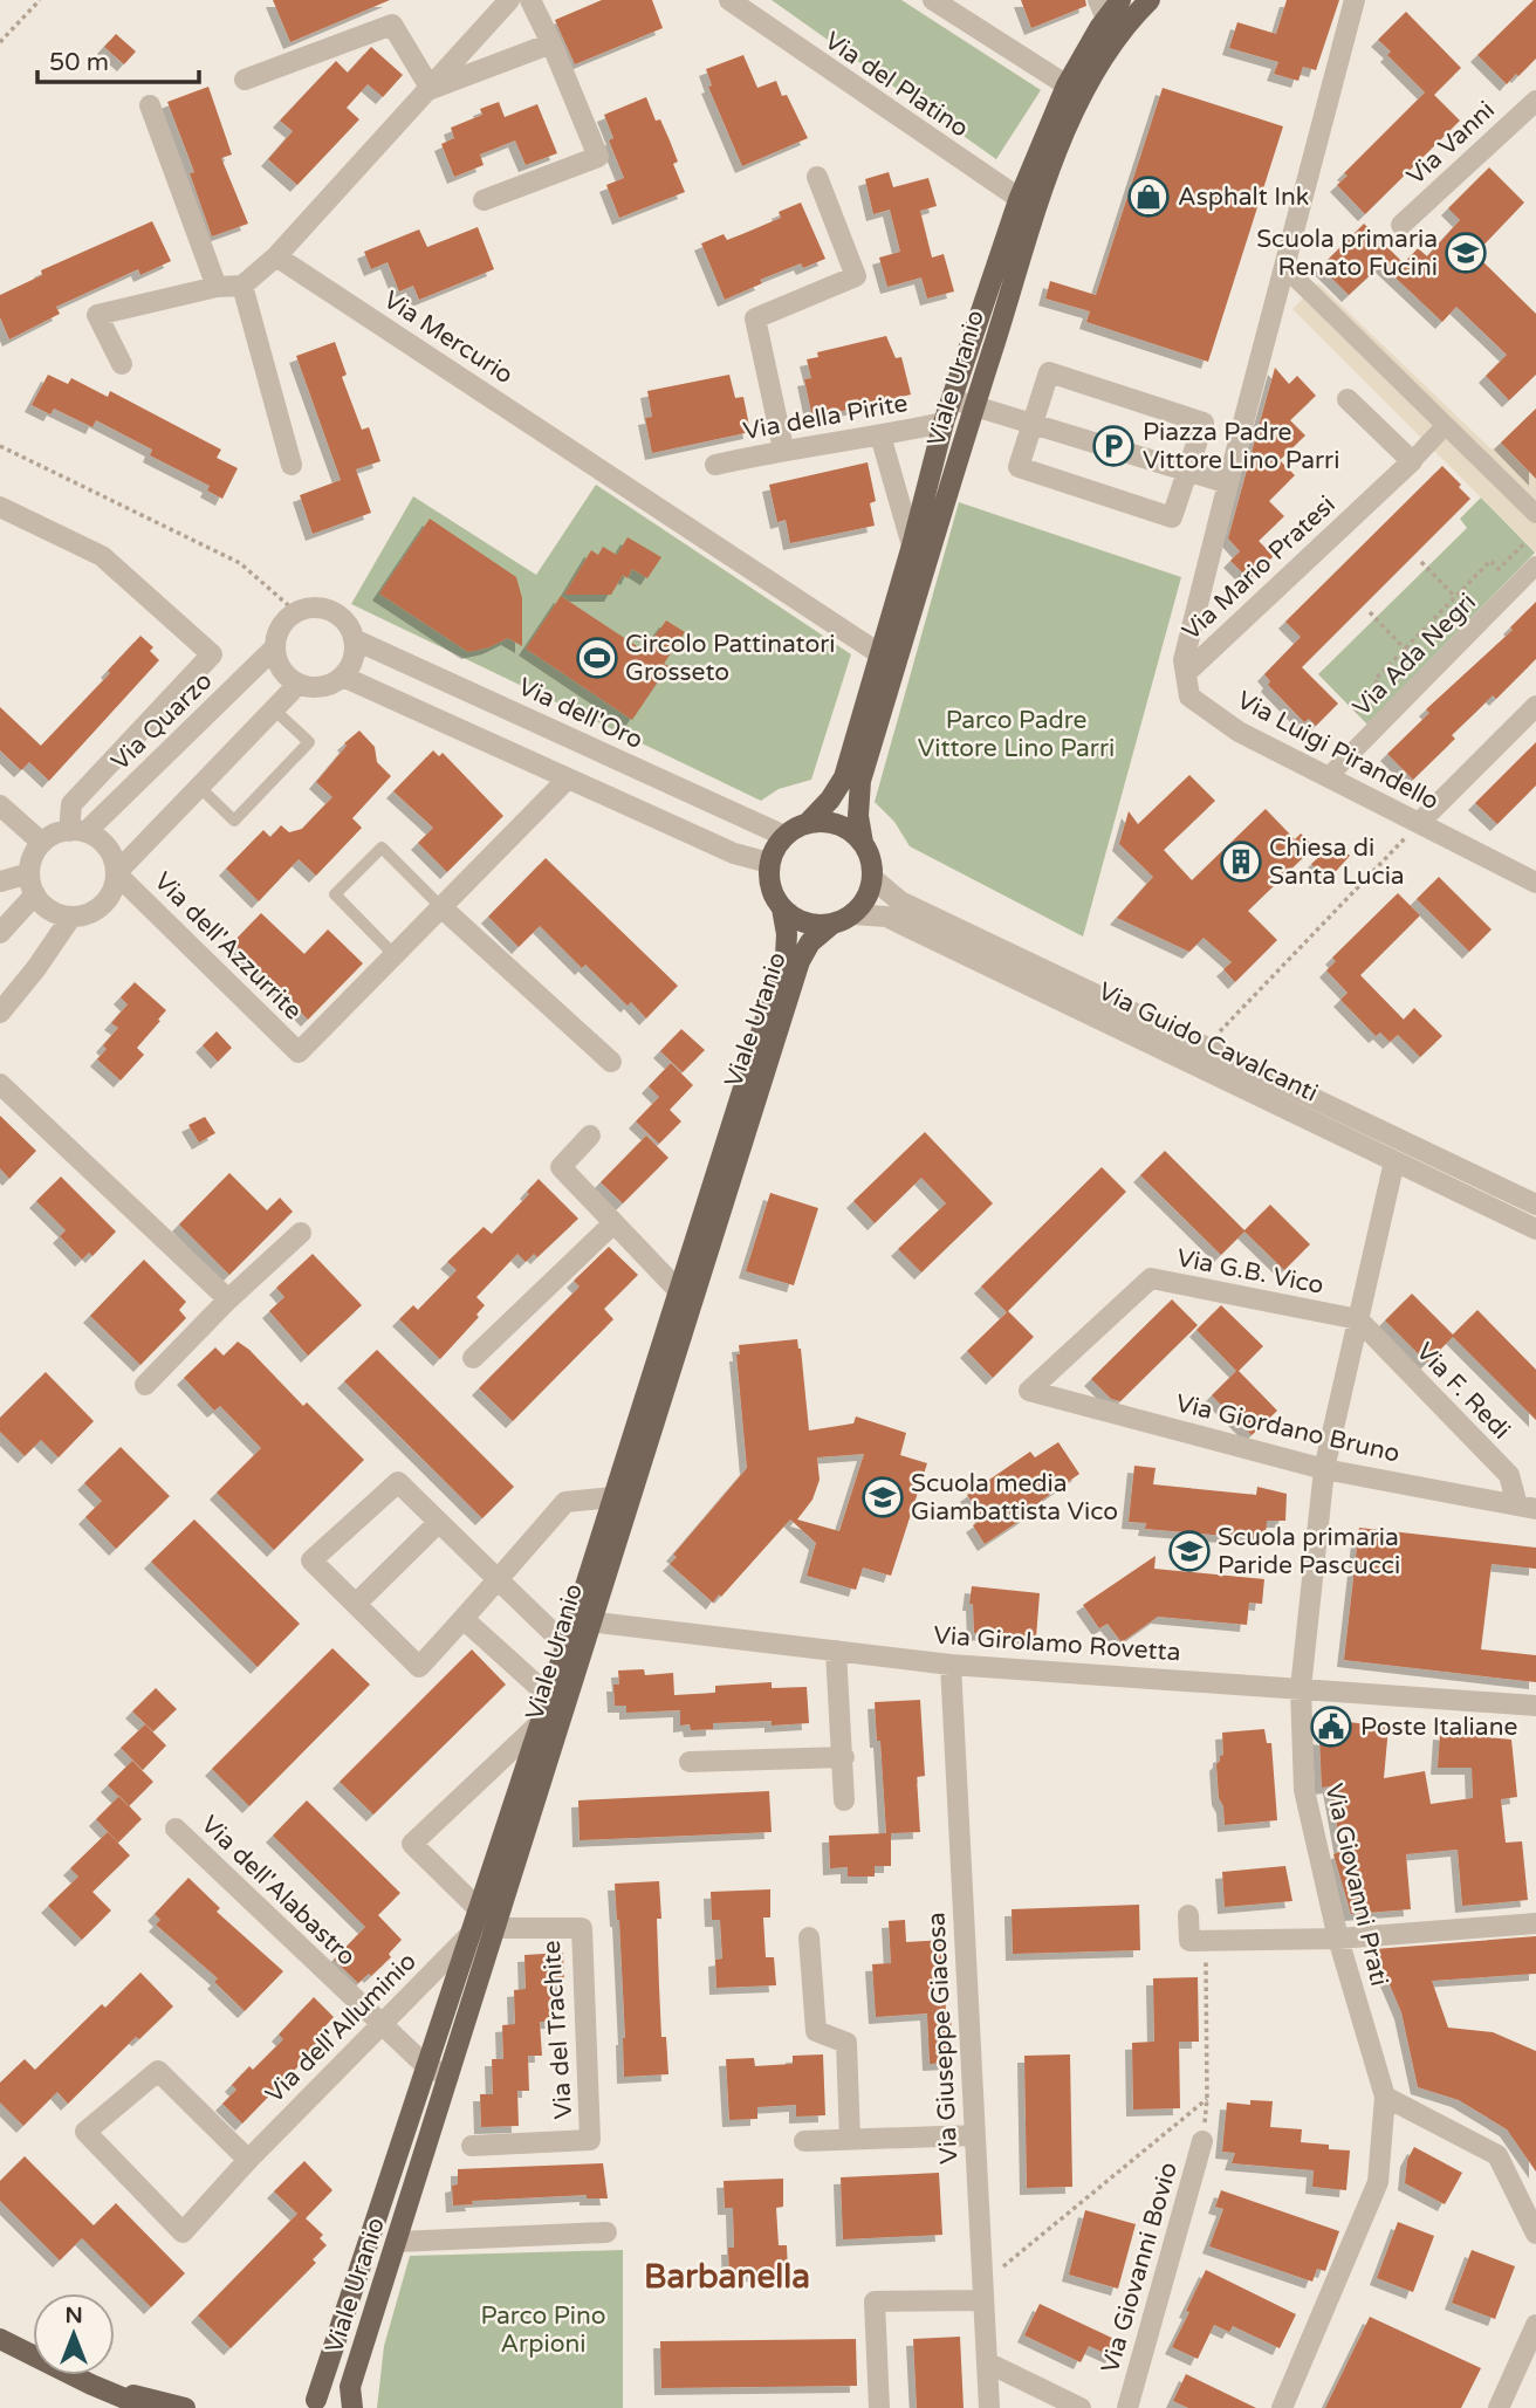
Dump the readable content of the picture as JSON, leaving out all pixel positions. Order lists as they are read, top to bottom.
{
  "streets": {
    "main road": ["Viale Uranio"],
    "street": [
      "Via del Platino",
      "Via Vanni",
      "Via Mercurio",
      "Via della Pirite",
      "Via Mario Pratesi",
      "Via Ada Negri",
      "Via dell'Oro",
      "Via Quarzo",
      "Via Luigi Pirandello",
      "Via dell'Azzurrite",
      "Via Guido Cavalcanti",
      "Via G.B. Vico",
      "Via F. Redi",
      "Via Giordano Bruno",
      "Via Girolamo Rovetta",
      "Via Giovanni Prati",
      "Via dell'Alabastro",
      "Via dell'Alluminio",
      "Via del Trachite",
      "Via Giuseppe Giacosa",
      "Via Giovanni Bovio"
    ]
  },
  "crossings": [
    ["Via del Platino", "Viale Uranio"],
    ["Via Mercurio", "Viale Uranio"],
    ["Viale Uranio", "Via della Pirite"],
    ["Viale Uranio", "Via dell'Oro"],
    ["Viale Uranio", "Via Guido Cavalcanti"],
    ["Viale Uranio", "Via Girolamo Rovetta"],
    ["Viale Uranio", "Via dell'Alabastro"],
    ["Viale Uranio", "Via dell'Alluminio"],
    ["Viale Uranio", "Via del Trachite"],
    ["Via Mario Pratesi", "Via Luigi Pirandello"],
    ["Via Ada Negri", "Via Luigi Pirandello"],
    ["Via dell'Oro", "Via Quarzo"],
    ["Via dell'Oro", "Via Guido Cavalcanti"],
    ["Via Quarzo", "Via dell'Azzurrite"],
    ["Via Guido Cavalcanti", "Via Giovanni Prati"],
    ["Via G.B. Vico", "Via F. Redi"],
    ["Via G.B. Vico", "Via Giordano Bruno"],
    ["Via G.B. Vico", "Via Giovanni Prati"],
    ["Via F. Redi", "Via Giordano Bruno"],
    ["Via F. Redi", "Via Giovanni Prati"],
    ["Via Giordano Bruno", "Via Giovanni Prati"],
    ["Via Girolamo Rovetta", "Via Giovanni Prati"],
    ["Via Girolamo Rovetta", "Via Giuseppe Giacosa"],
    ["Via dell'Alabastro", "Via dell'Alluminio"]
  ],
  "districts": ["Barbanella"],
  "parks": ["Parco Padre Vittore Lino Parri", "Parco Pino Arpioni"],
  "places": {
    "shop": ["Asphalt Ink"],
    "school or university": ["Scuola primaria Renato Fucini", "Scuola media Giambattista Vico", "Scuola primaria Paride Pascucci"],
    "parking": ["Piazza Padre Vittore Lino Parri"],
    "sports": ["Circolo Pattinatori Grosseto"],
    "building": ["Chiesa di Santa Lucia"],
    "public building": ["Poste Italiane"]
  },
  "scale_bar": "50 m",
  "north": "top"
}
